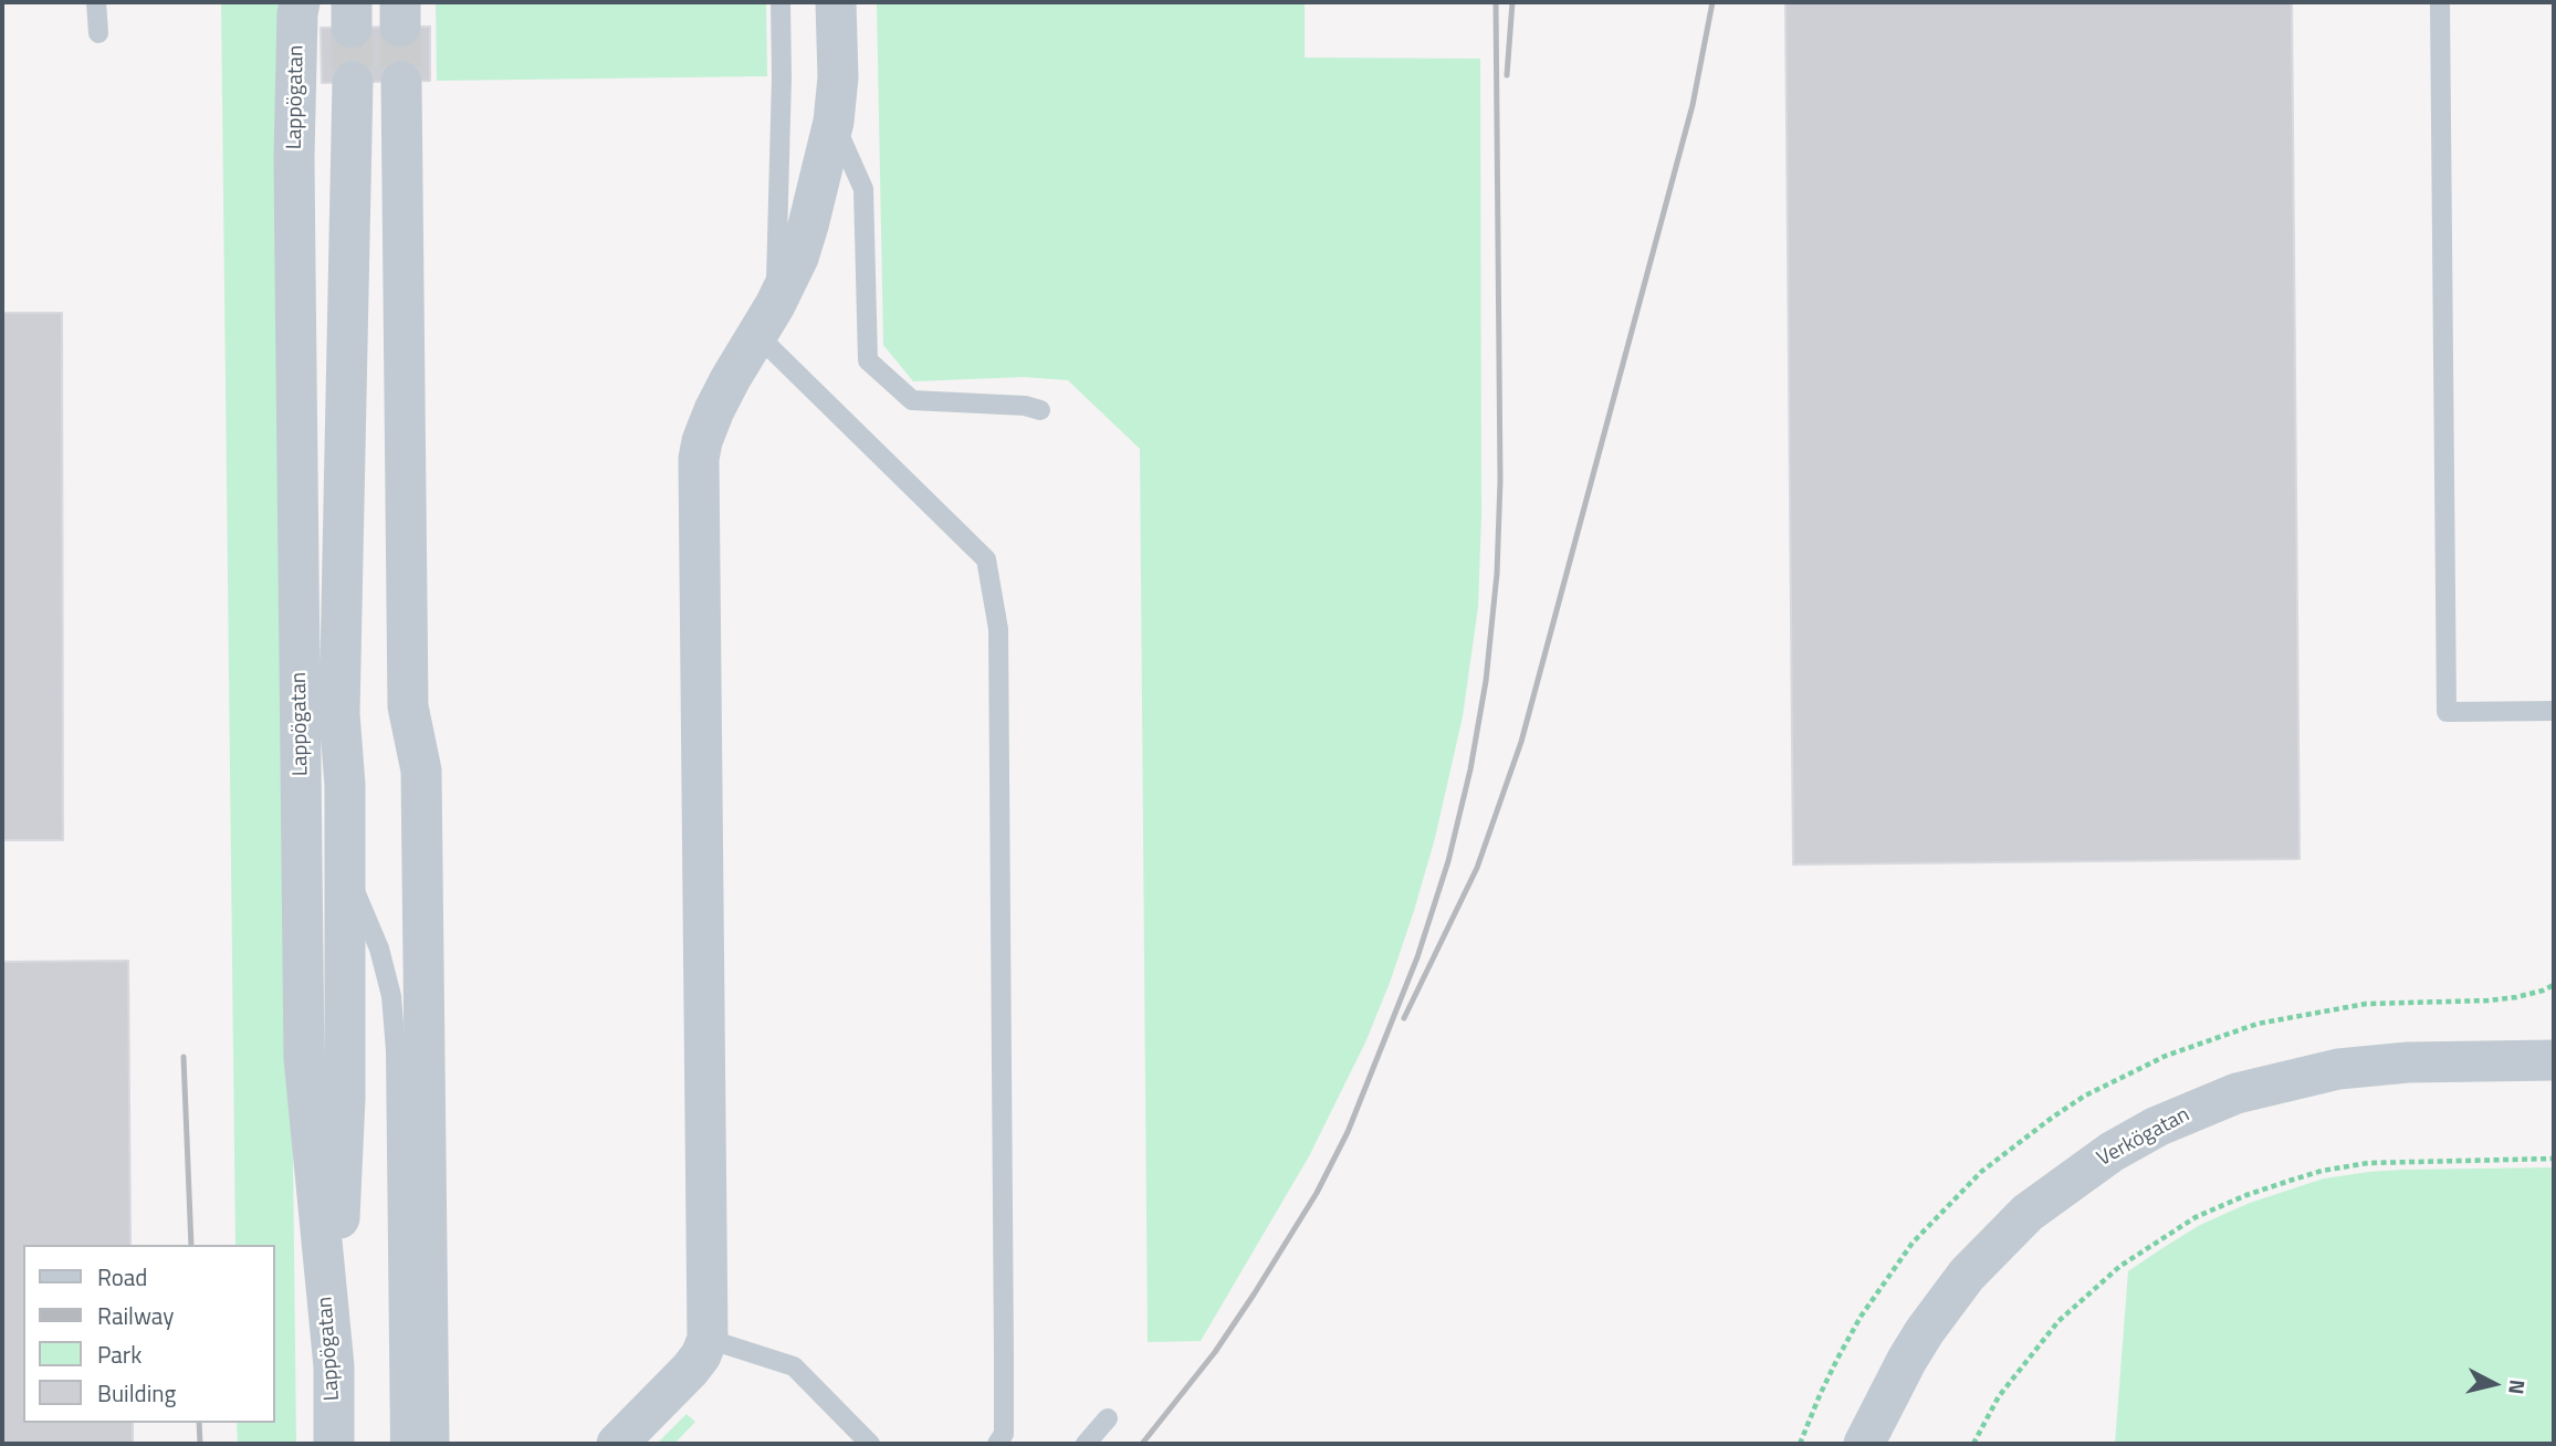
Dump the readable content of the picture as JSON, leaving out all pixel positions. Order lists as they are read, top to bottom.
{
  "streets": {
    "street": ["Lappögatan", "Verkögatan"]
  },
  "legend": [
    "Road",
    "Railway",
    "Park",
    "Building"
  ],
  "north": "right"
}
